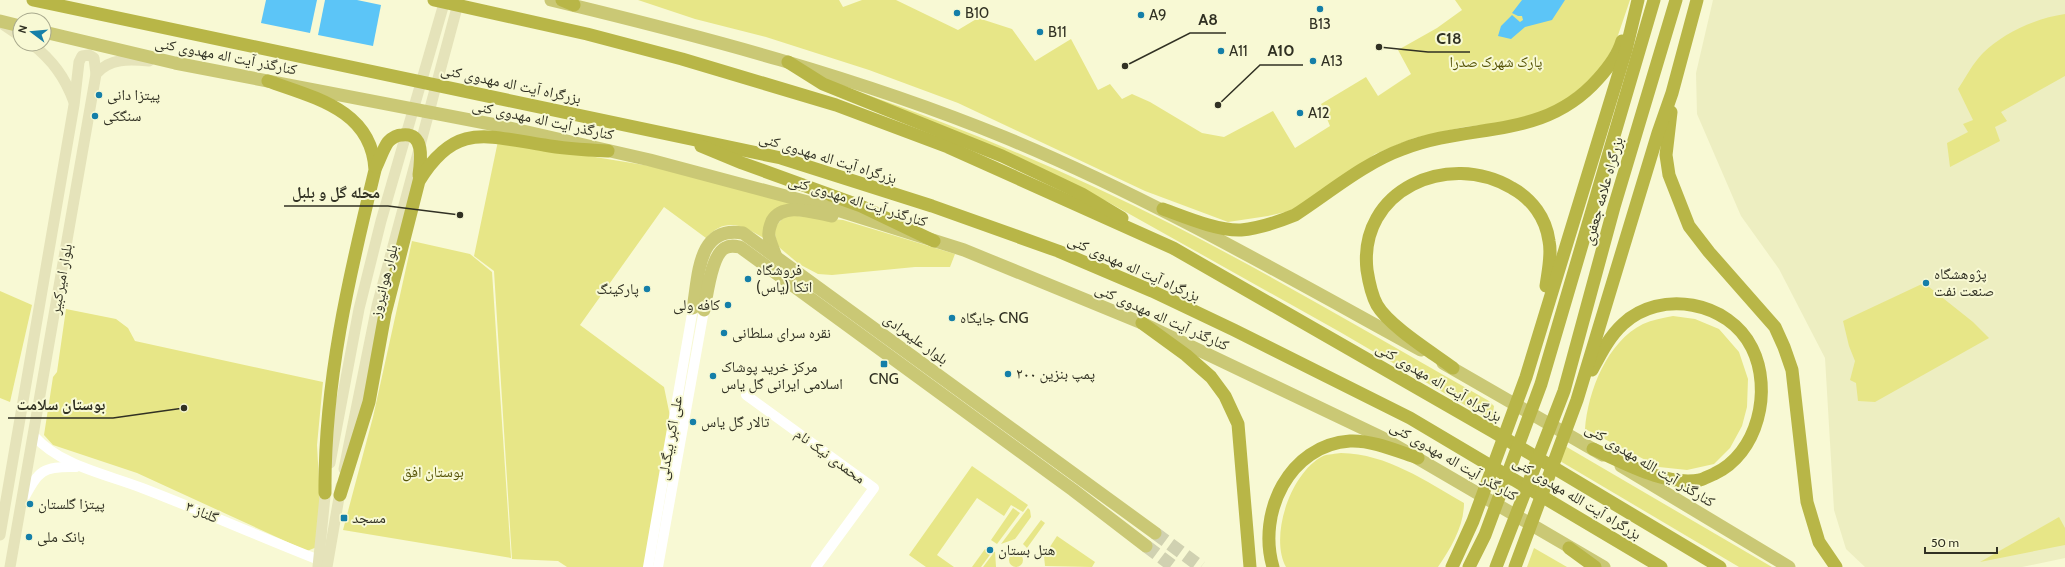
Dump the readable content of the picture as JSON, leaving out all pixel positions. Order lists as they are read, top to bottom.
{
  "streets": {
    "highway": ["بزرگراه آیت اله مهدوی کنی", "بزرگراه علامه جعفری", "بزرگراه آیت الله مهدوی کنی"],
    "main road": [
      "کنارگذر آیت اله مهدوی کنی",
      "بلوار امیرکبیر",
      "بلوار هوانیروز",
      "بلوار علیمرادی",
      "کنارگذر آیت الله مهدوی کنی"
    ],
    "street": ["علی اکبر بیگدلی", "محمدی نیک نام", "گلناز ۳"]
  },
  "crossings": [
    ["بزرگراه آیت اله مهدوی کنی", "بزرگراه آیت الله مهدوی کنی"],
    ["بلوار هوانیروز", "گلناز ۳"],
    ["بلوار علیمرادی", "علی اکبر بیگدلی"]
  ],
  "parks": ["پارک شهرک صدرا", "بوستان افق"],
  "places": {
    "other": [
      "B13",
      "B10",
      "A9",
      "B11",
      "C18",
      "A11",
      "A13",
      "A8",
      "پیتزا دانی",
      "A10",
      "A12",
      "سنگکی",
      "محله گل و بلبل",
      "فروشگاه اتکا (یاس)",
      "پژوهشگاه صنعت نفت",
      "پارکینگ",
      "کافه ولی",
      "جایگاه CNG",
      "نقره سرای سلطانی",
      "پمپ بنزین ۲۰۰",
      "مرکز خرید پوشاک اسلامی ایرانی گل یاس",
      "بوستان سلامت",
      "تالار گل یاس",
      "پیتزا گلستان",
      "بانک ملی",
      "هتل بستان"
    ],
    "transit": ["CNG", "مسجد"]
  },
  "scale_bar": "50 m",
  "north": "left"
}
